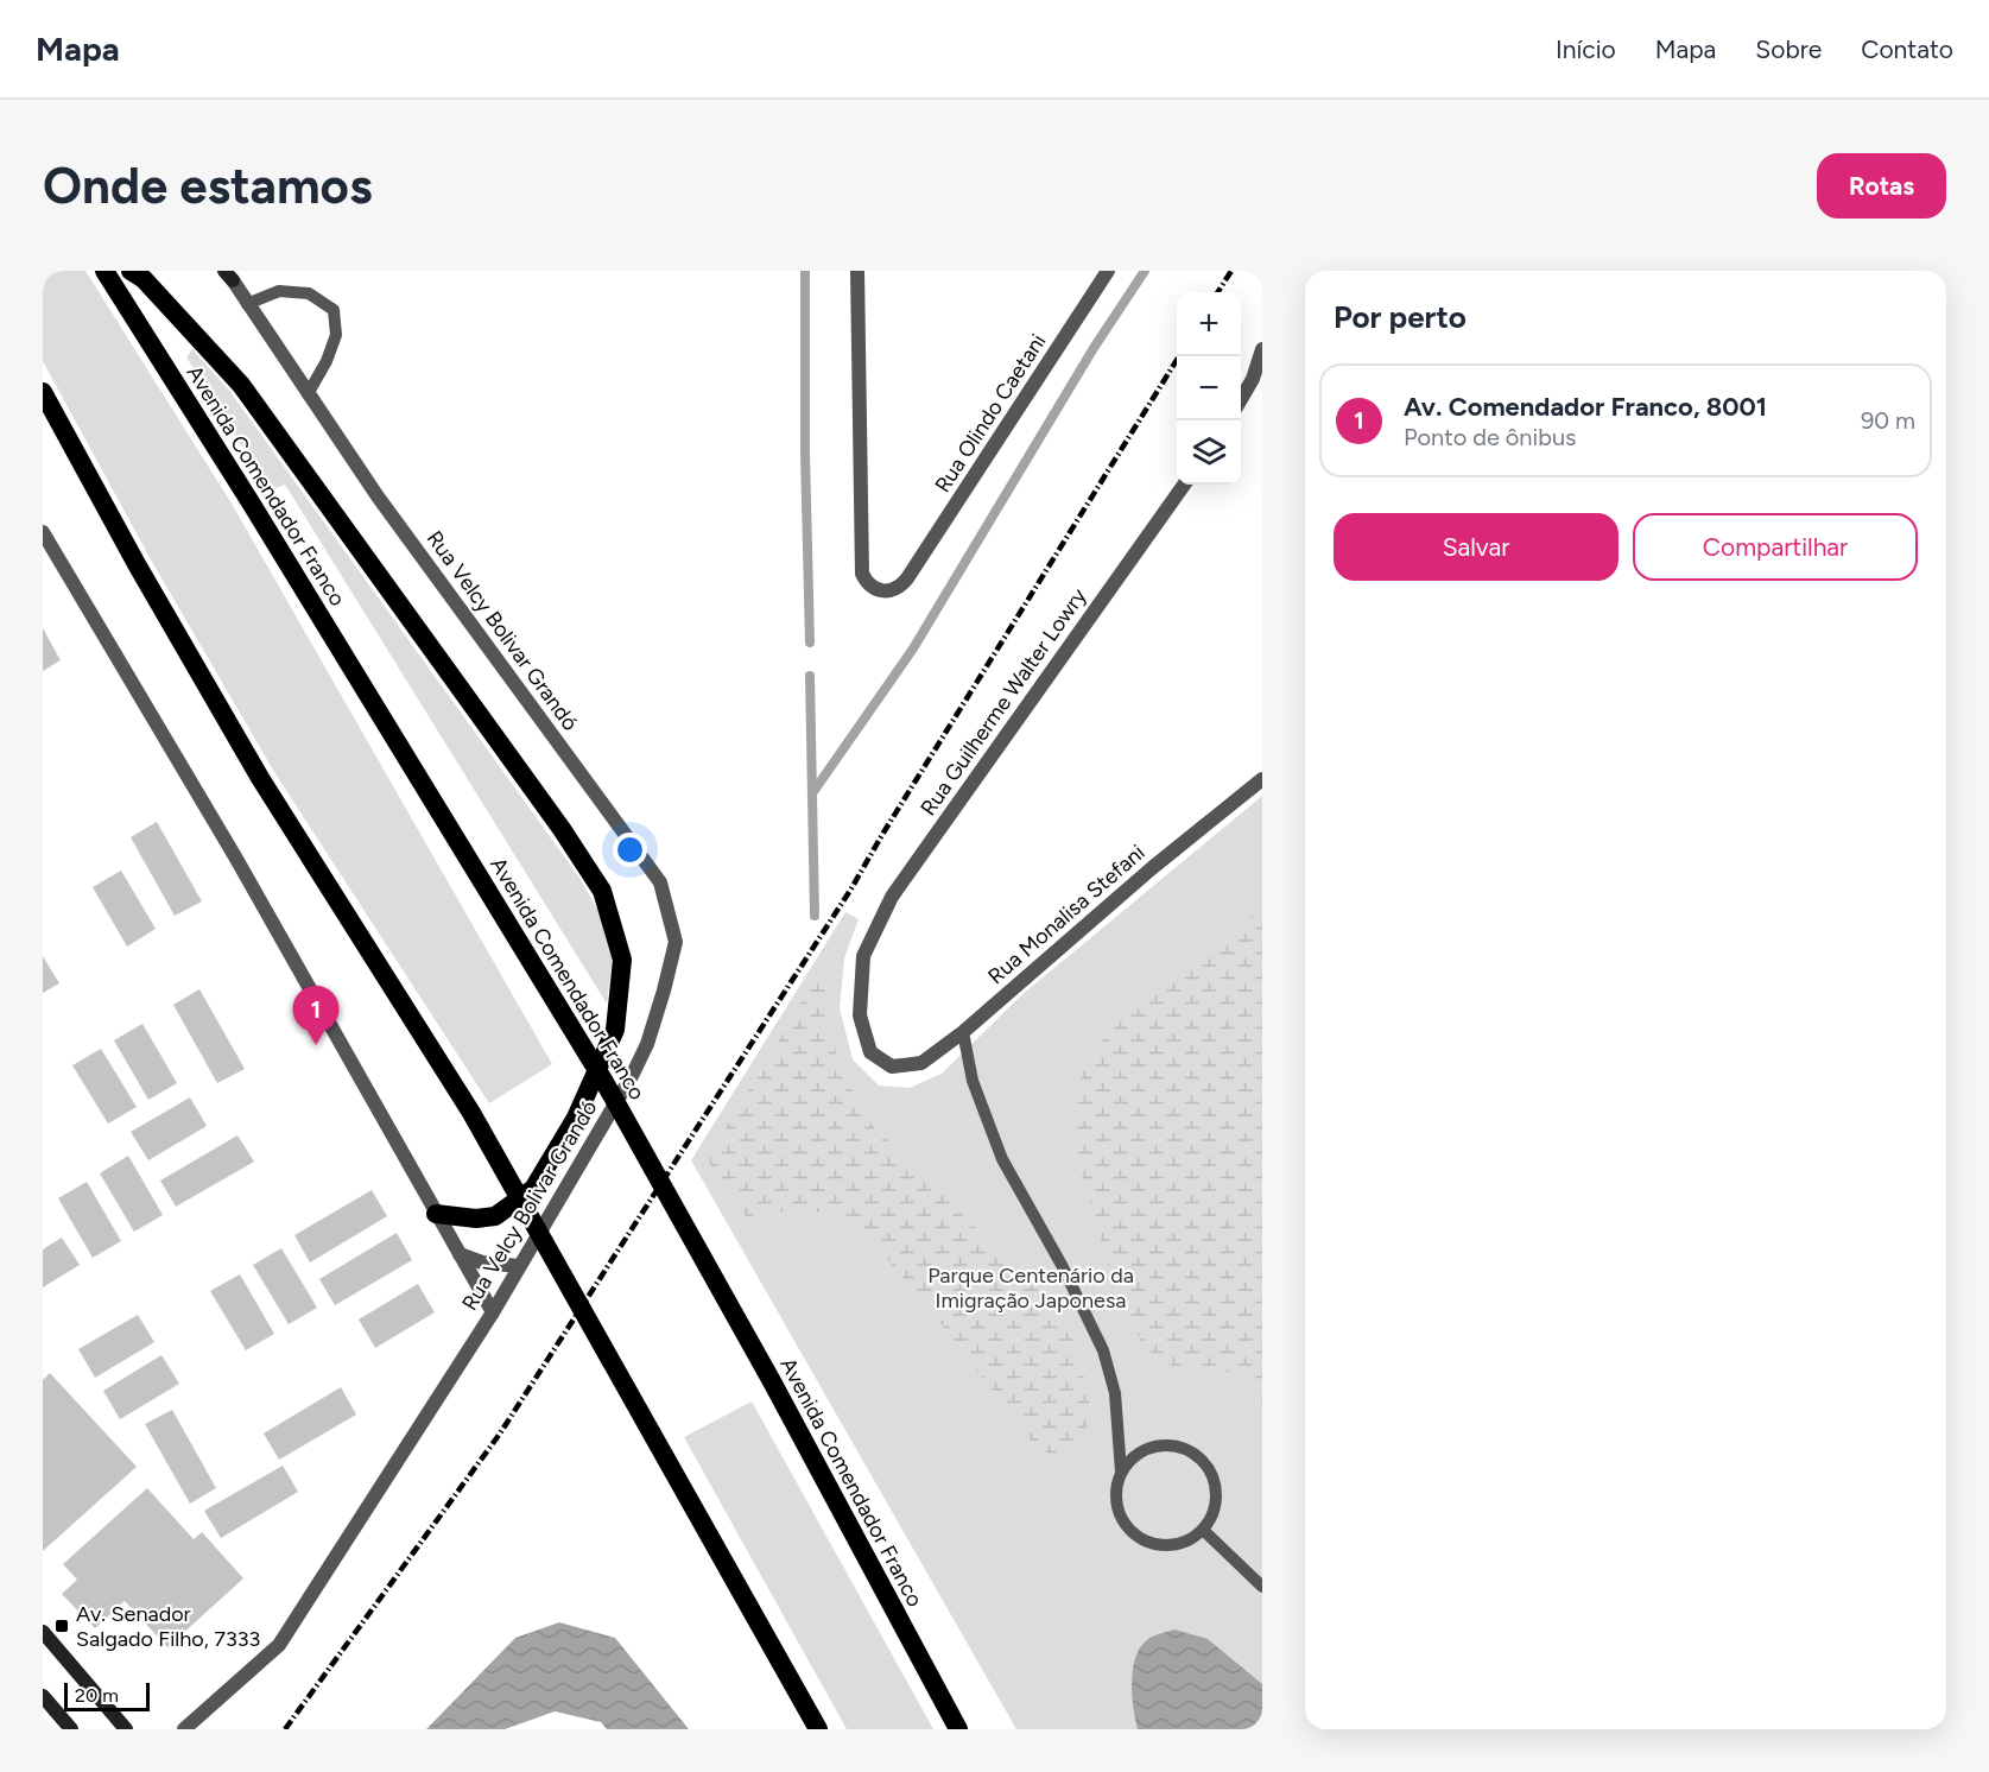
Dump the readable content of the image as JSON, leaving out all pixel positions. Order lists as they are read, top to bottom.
{
  "streets": {
    "highway": ["Avenida Comendador Franco"],
    "street": [
      "Rua Olindo Caetani",
      "Rua Velcy Bolivar Grandó",
      "Rua Guilherme Walter Lowry",
      "Rua Monalisa Stefani"
    ]
  },
  "crossings": [
    ["Rua Guilherme Walter Lowry", "Rua Monalisa Stefani"]
  ],
  "parks": ["Parque Centenário da Imigração Japonesa"],
  "places": {
    "transit": ["Av. Senador Salgado Filho, 7333"]
  },
  "scale_bar": "20 m",
  "page": {
    "header": "Mapa",
    "nav": [
      "Início",
      "Mapa",
      "Sobre",
      "Contato"
    ],
    "buttons": [
      "Rotas",
      ["Salvar", "Compartilhar"]
    ],
    "title": "Onde estamos",
    "heading": "Por perto",
    "map_buttons": ["+", "−"],
    "list": [
      {
        "mark": "1",
        "name": "Av. Comendador Franco, 8001",
        "note": "Ponto de ônibus",
        "value": "90 m"
      }
    ],
    "pins": "1",
    "scale": "20 m"
  }
}
